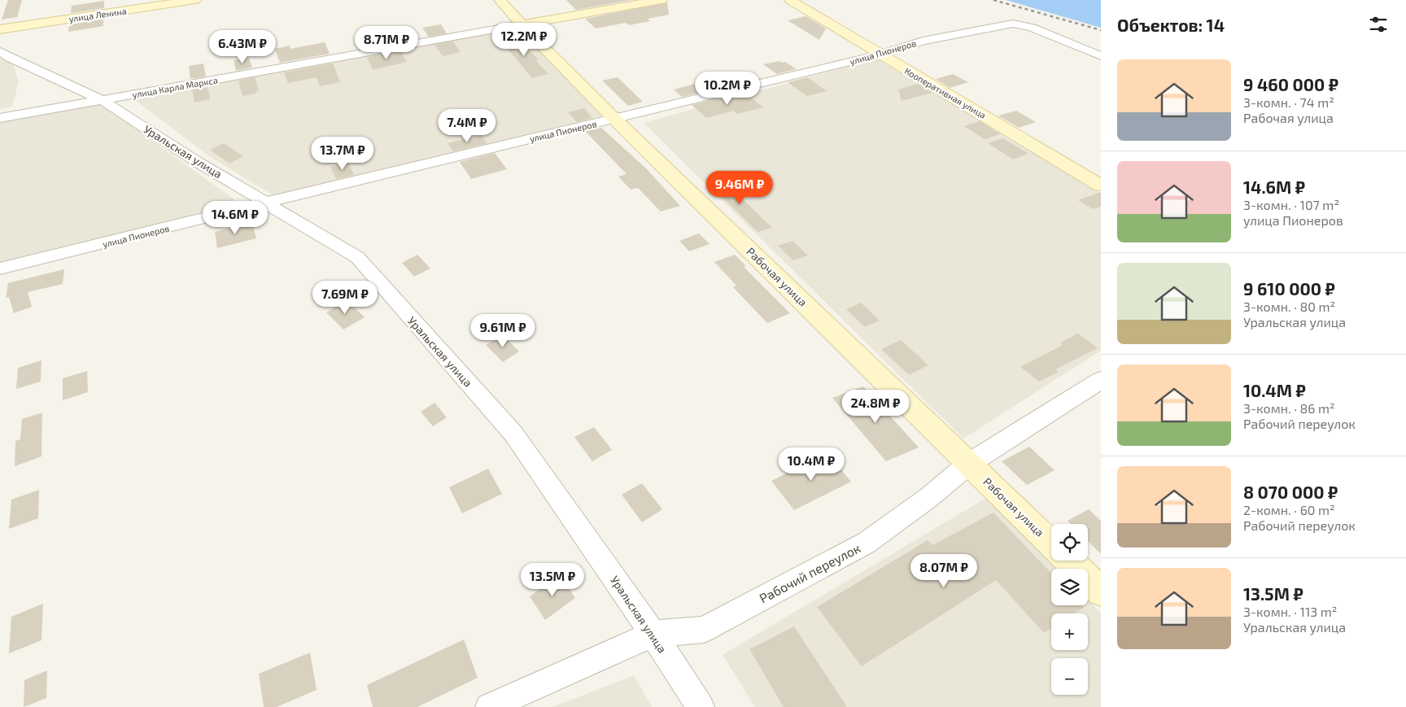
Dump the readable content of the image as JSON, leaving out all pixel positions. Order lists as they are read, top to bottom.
{
  "streets": {
    "main road": [
      "улица Ленина",
      "улица Карла Маркса",
      "Кооперативная улица",
      "Рабочая улица"
    ],
    "street": ["улица Пионеров", "Уральская улица", "Рабочий переулок"]
  },
  "crossings": [
    ["улица Пионеров", "Кооперативная улица"],
    ["улица Пионеров", "Уральская улица"],
    ["улица Пионеров", "Рабочая улица"],
    ["улица Карла Маркса", "Уральская улица"],
    ["улица Карла Маркса", "Рабочая улица"],
    ["Уральская улица", "Рабочий переулок"],
    ["Рабочая улица", "Рабочий переулок"]
  ],
  "page": {
    "heading": "Объектов: 14",
    "price": [
      "12.2M ₽",
      "8.71M ₽",
      "6.43M ₽",
      "10.2M ₽",
      "7.4M ₽",
      "13.7M ₽",
      "9.46M ₽",
      "14.6M ₽",
      "7.69M ₽",
      "9.61M ₽",
      "24.8M ₽",
      "10.4M ₽",
      "8.07M ₽",
      "13.5M ₽"
    ],
    "list": [
      {
        "name": "9 460 000 ₽",
        "note": "3-комн. · 74 m² · Рабочая улица"
      },
      {
        "name": "14.6M ₽",
        "note": "3-комн. · 107 m² · улица Пионеров"
      },
      {
        "name": "9 610 000 ₽",
        "note": "3-комн. · 80 m² · Уральская улица"
      },
      {
        "name": "10.4M ₽",
        "note": "3-комн. · 86 m² · Рабочий переулок"
      },
      {
        "name": "8 070 000 ₽",
        "note": "2-комн. · 60 m² · Рабочий переулок"
      },
      {
        "name": "13.5M ₽",
        "note": "3-комн. · 113 m² · Уральская улица"
      }
    ],
    "map_buttons": ["+", "−"]
  }
}
